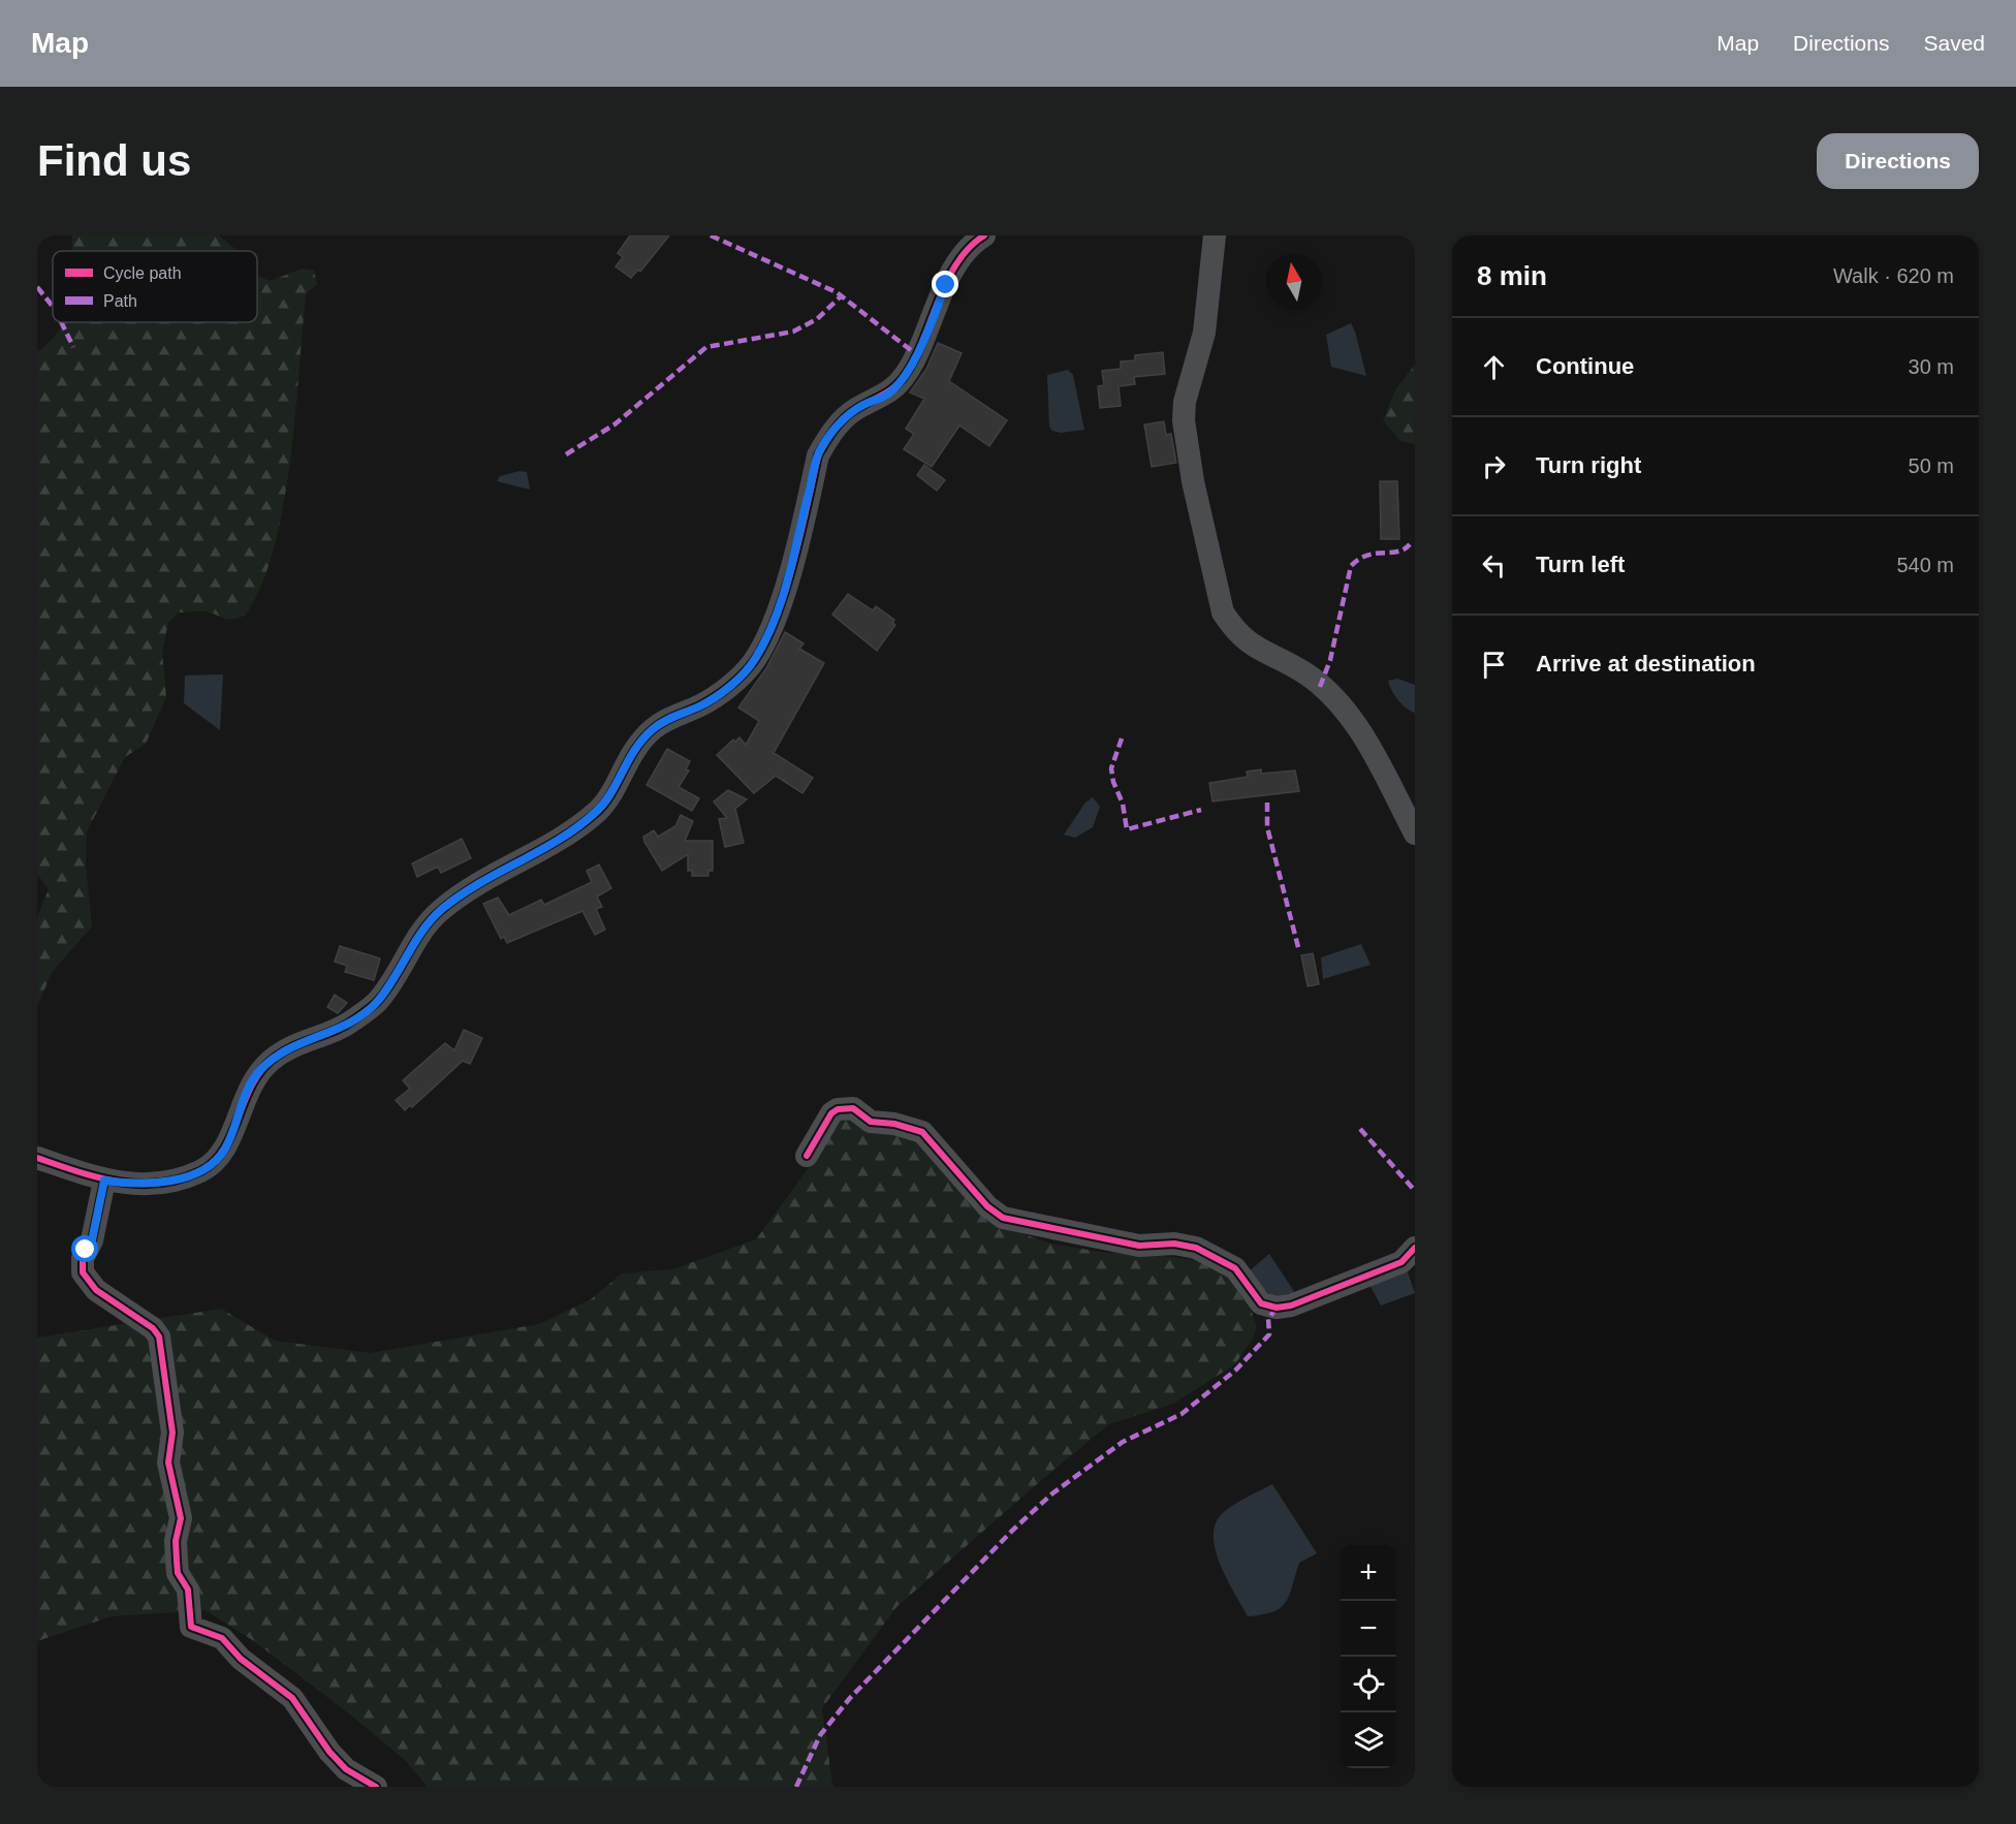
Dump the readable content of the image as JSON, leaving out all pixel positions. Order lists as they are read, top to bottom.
{
  "legend": ["Cycle path", "Path"],
  "north": "top",
  "page": {
    "header": "Map",
    "nav": ["Map", "Directions", "Saved"],
    "buttons": "Directions",
    "title": "Find us",
    "heading": ["8 min", "Walk · 620 m"],
    "list": [
      ["Continue", "30 m"],
      ["Turn right", "50 m"],
      ["Turn left", "540 m"],
      "Arrive at destination"
    ],
    "map_buttons": ["+", "−"]
  }
}
